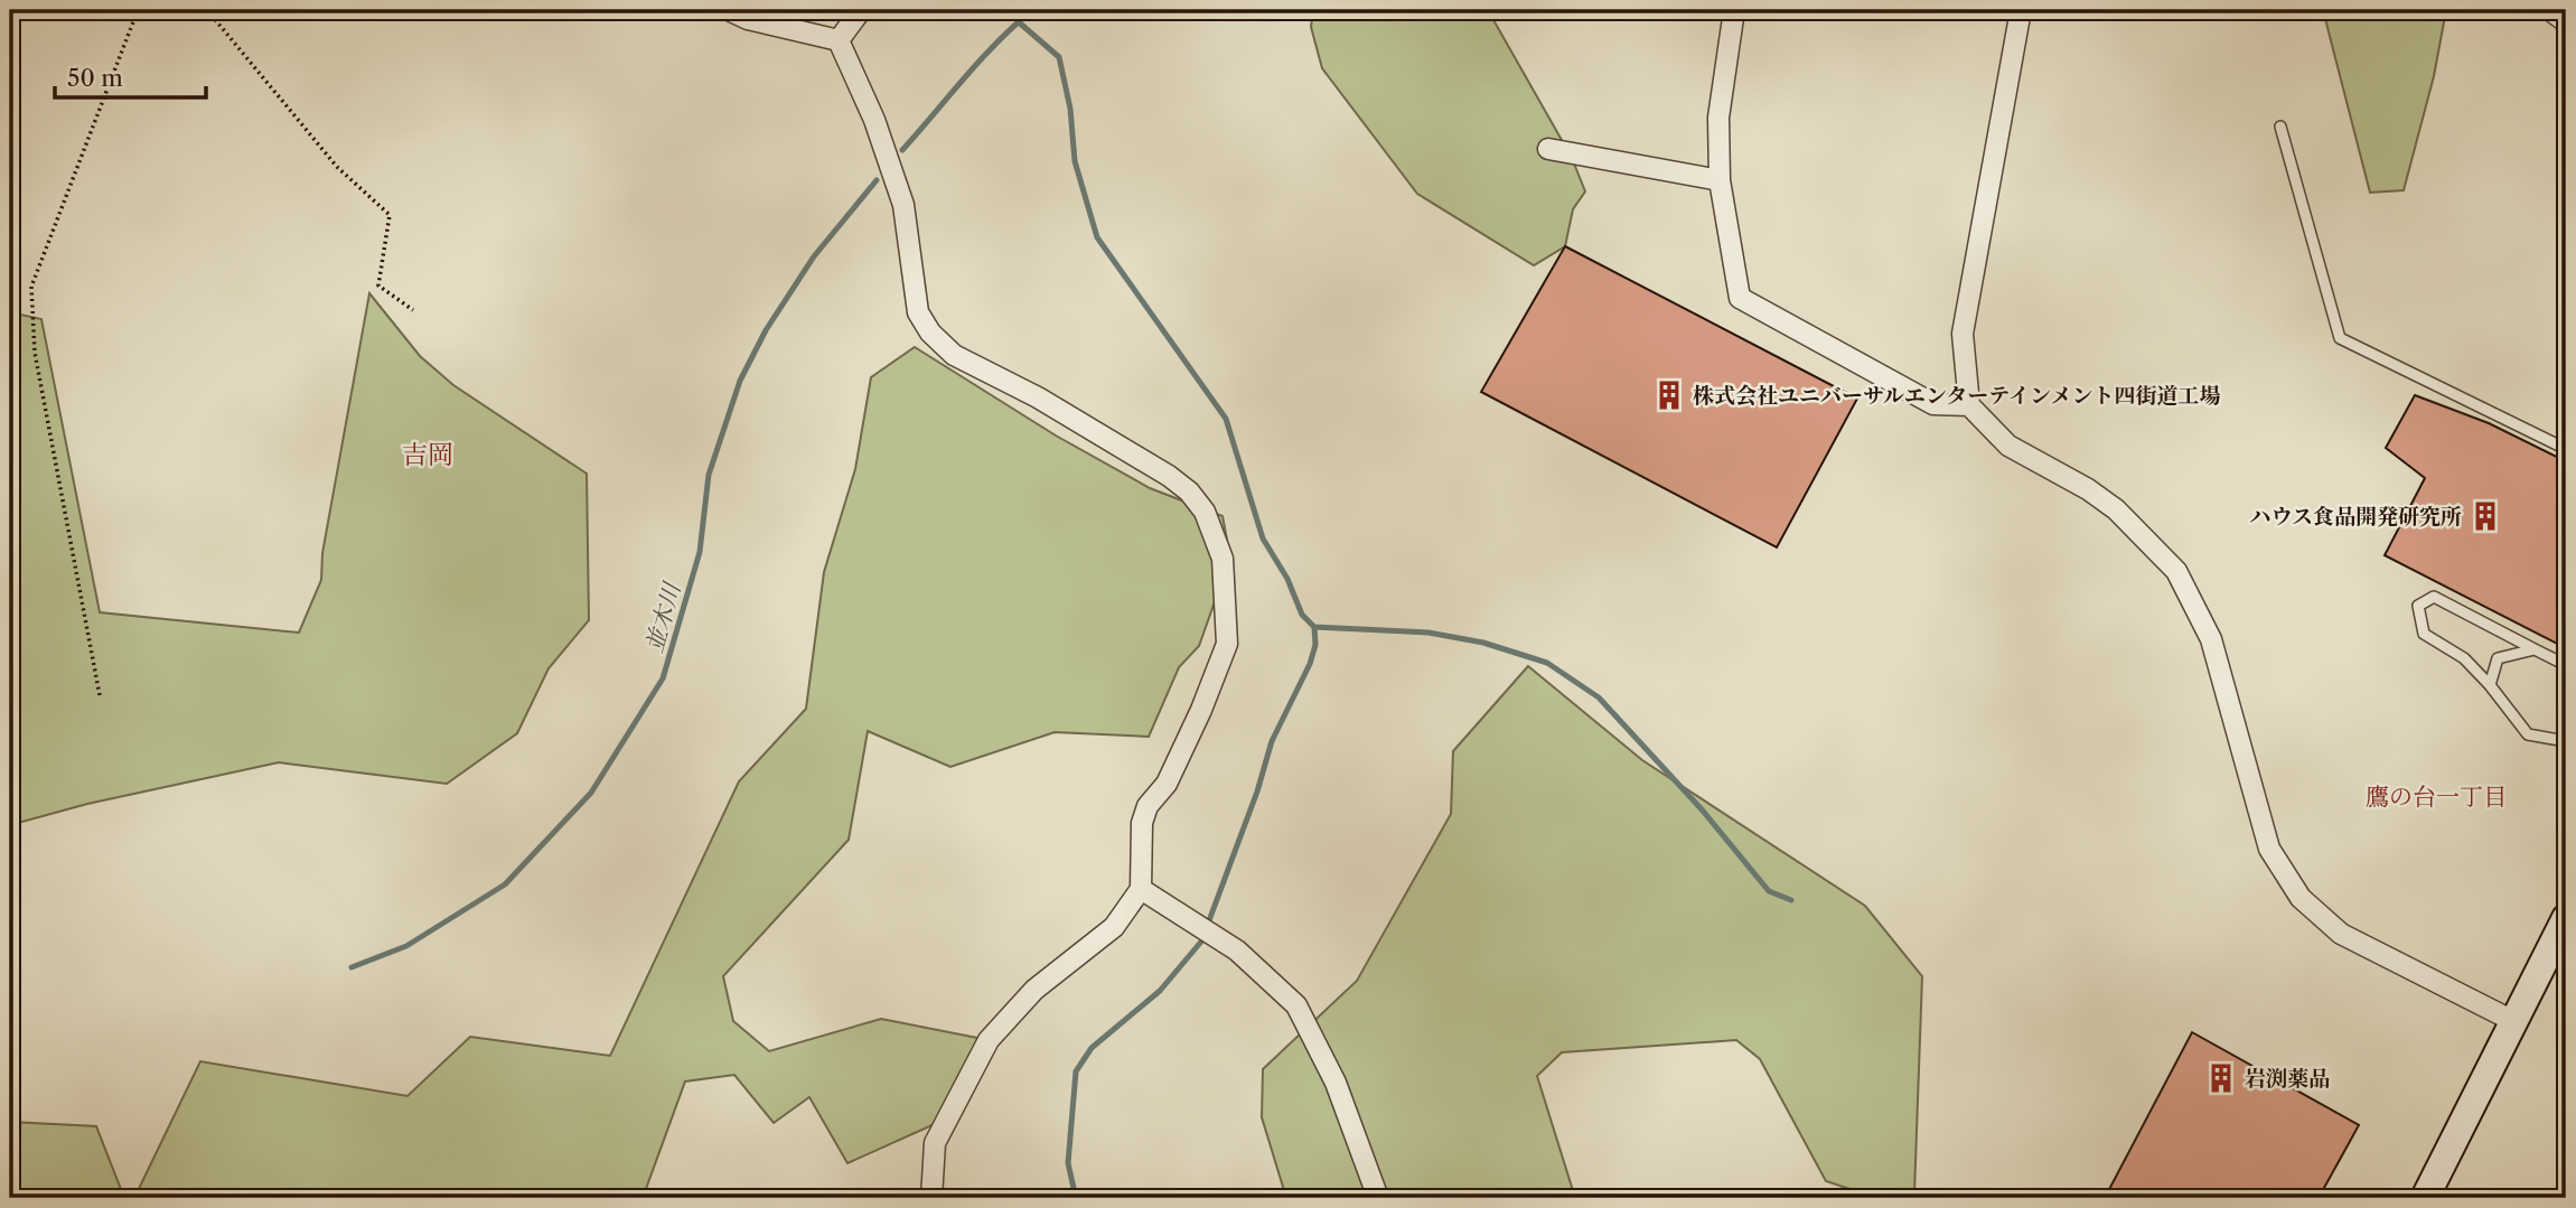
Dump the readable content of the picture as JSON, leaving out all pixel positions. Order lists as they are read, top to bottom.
{
  "districts": ["吉岡", "鷹の台一丁目"],
  "water": ["並木川"],
  "places": {
    "building": ["株式会社ユニバーサルエンターテインメント四街道工場", "ハウス食品開発研究所", "岩渕薬品"]
  },
  "scale_bar": "50 m"
}
